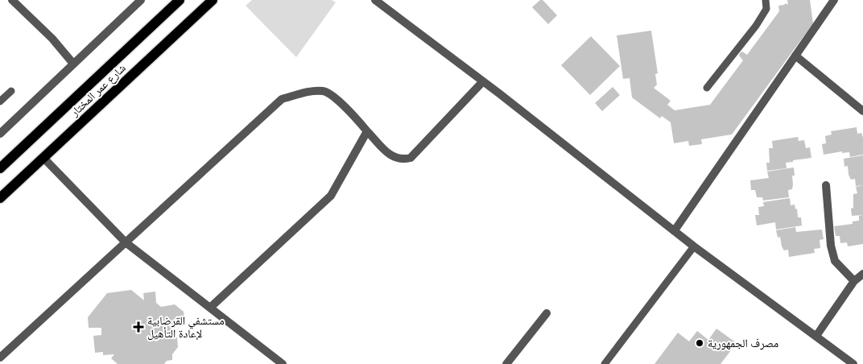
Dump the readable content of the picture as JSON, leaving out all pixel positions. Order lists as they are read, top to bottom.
{
  "streets": {
    "main road": ["شارع عمر المختار"]
  },
  "places": {
    "health": ["مستشفي القرضابية لإعادة التأهيل"],
    "other": ["مصرف الجمهورية"]
  }
}
